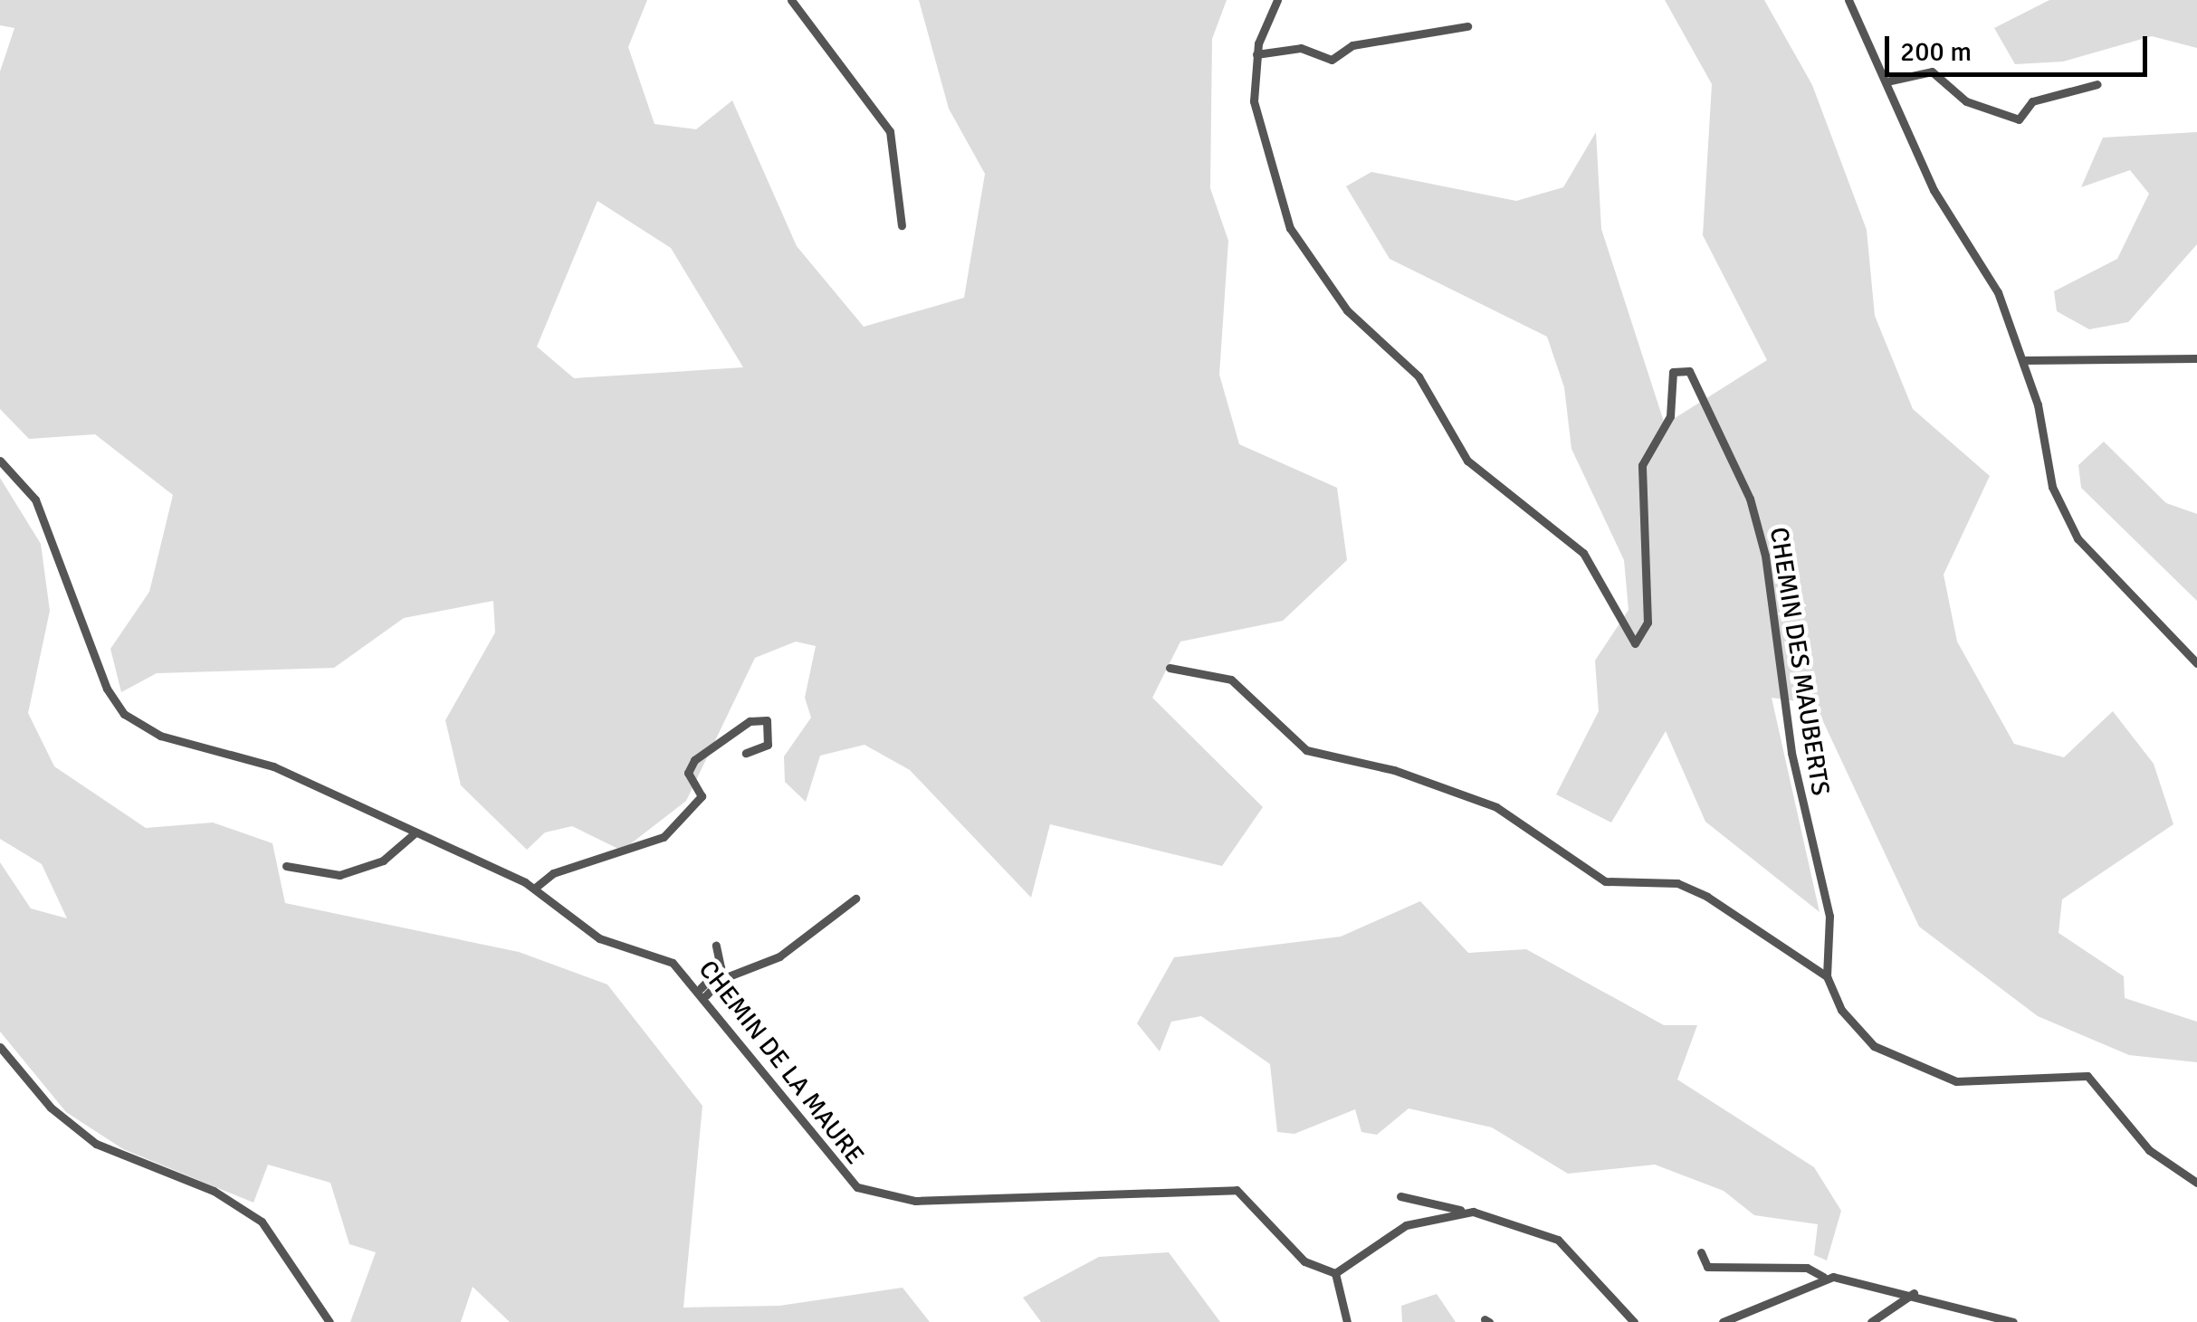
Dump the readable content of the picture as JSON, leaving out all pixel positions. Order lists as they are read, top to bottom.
{
  "streets": {
    "street": ["CHEMIN DES MAUBERTS", "CHEMIN DE LA MAURE"]
  },
  "scale_bar": "200 m"
}
